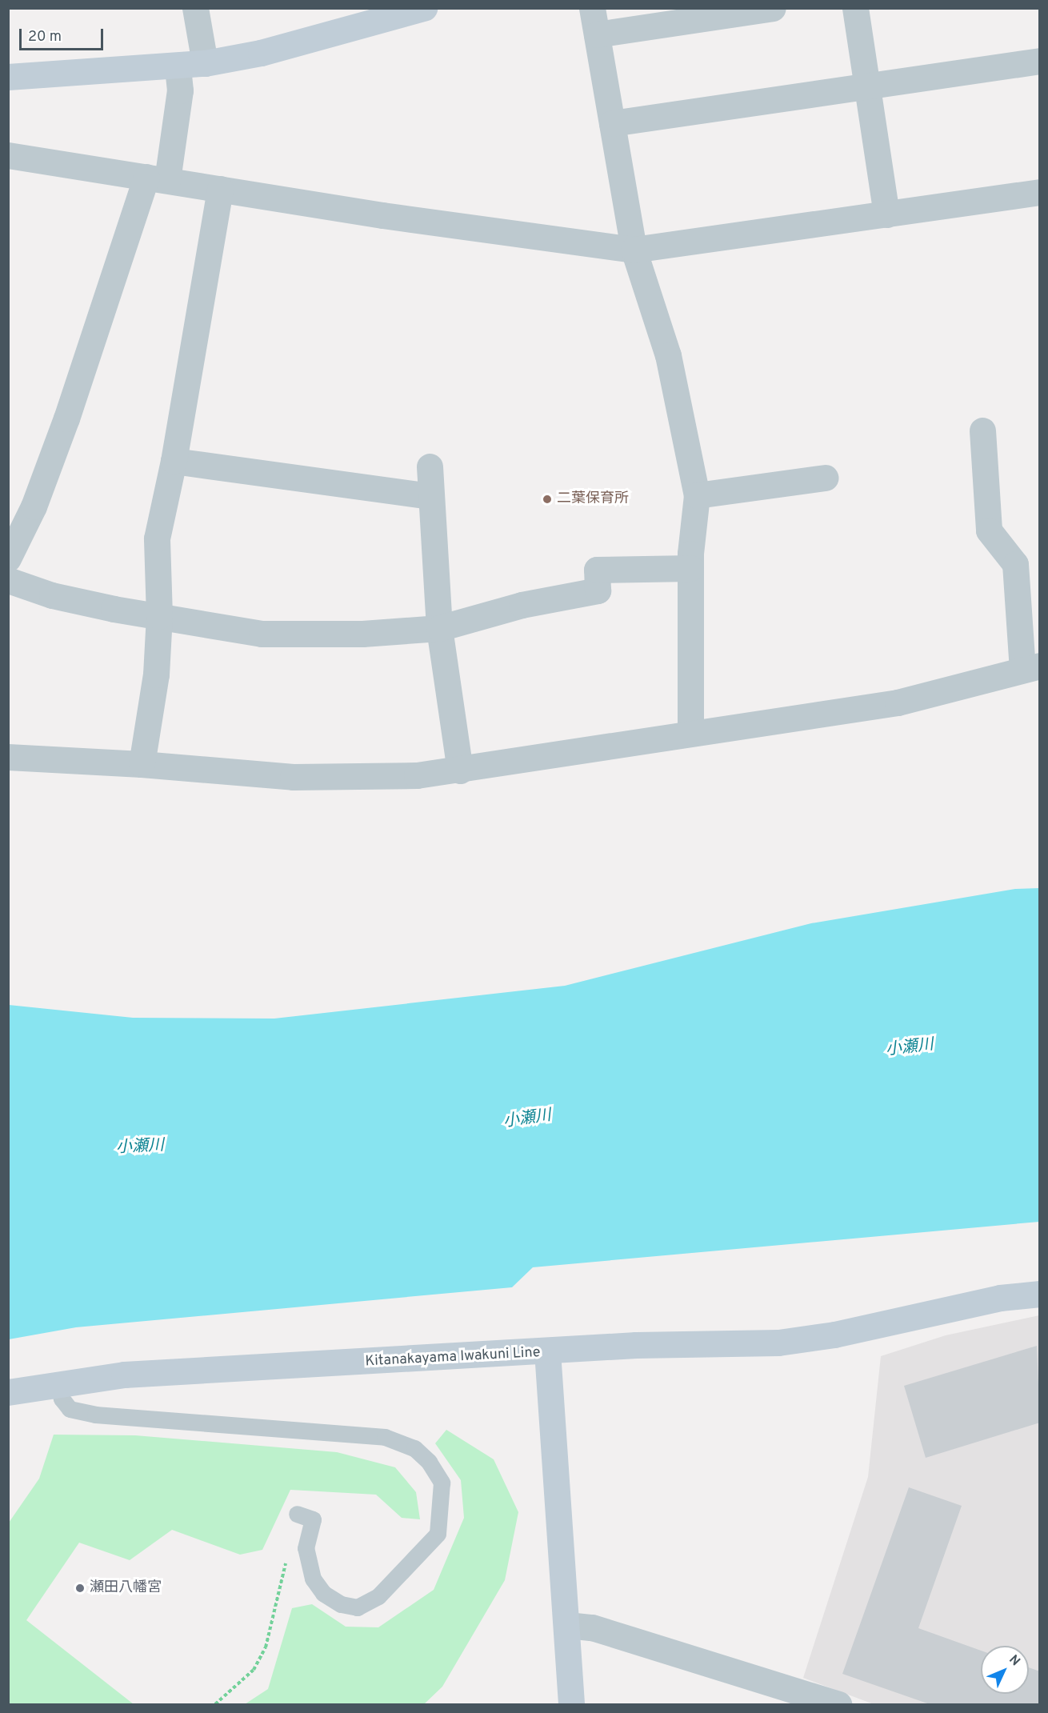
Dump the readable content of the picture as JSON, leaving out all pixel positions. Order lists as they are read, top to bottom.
{
  "streets": {
    "street": ["Kitanakayama Iwakuni Line"]
  },
  "water": ["小瀬川"],
  "places": ["二葉保育所", "瀬田八幡宮"],
  "scale_bar": "20 m",
  "north": "top right"
}
